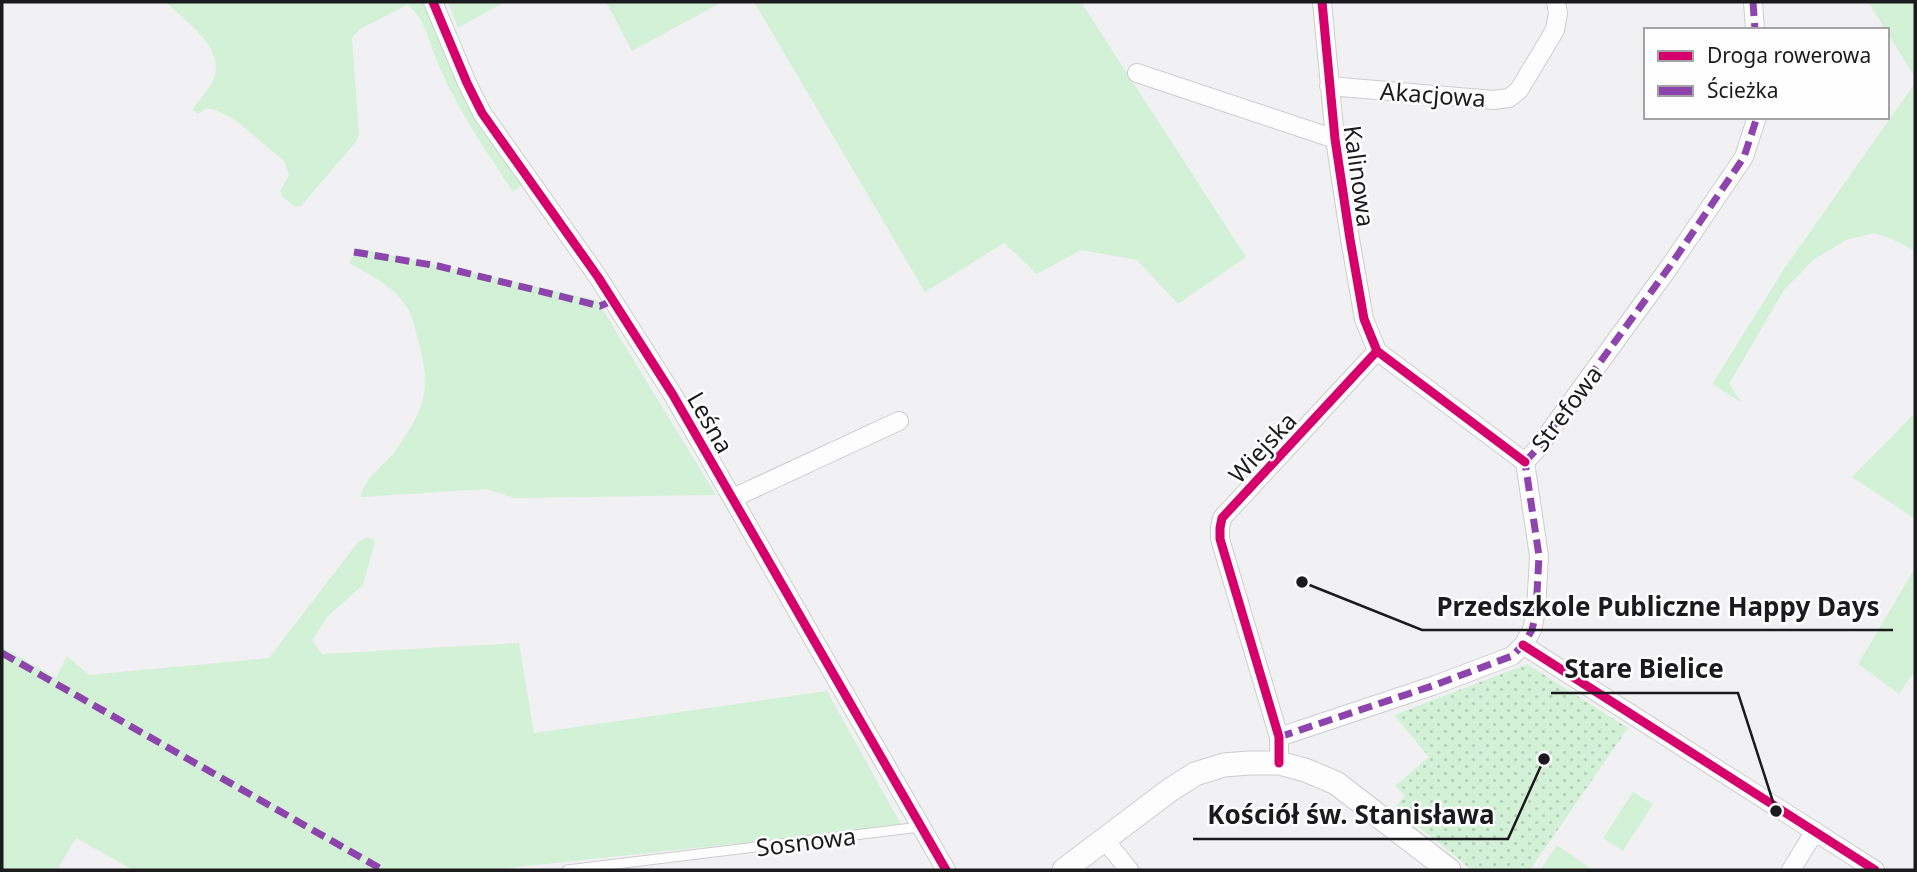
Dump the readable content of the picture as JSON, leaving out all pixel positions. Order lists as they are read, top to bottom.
{
  "streets": {
    "street": [
      "Akacjowa",
      "Kalinowa",
      "Strefowa",
      "Leśna",
      "Wiejska"
    ],
    "lane": ["Sosnowa"]
  },
  "crossings": [
    ["Akacjowa", "Kalinowa"],
    ["Kalinowa", "Wiejska"],
    ["Leśna", "Sosnowa"]
  ],
  "places": ["Przedszkole Publiczne Happy Days", "Kościół św. Stanisława", "Stare Bielice"],
  "legend": ["Droga rowerowa", "Ścieżka"]
}
